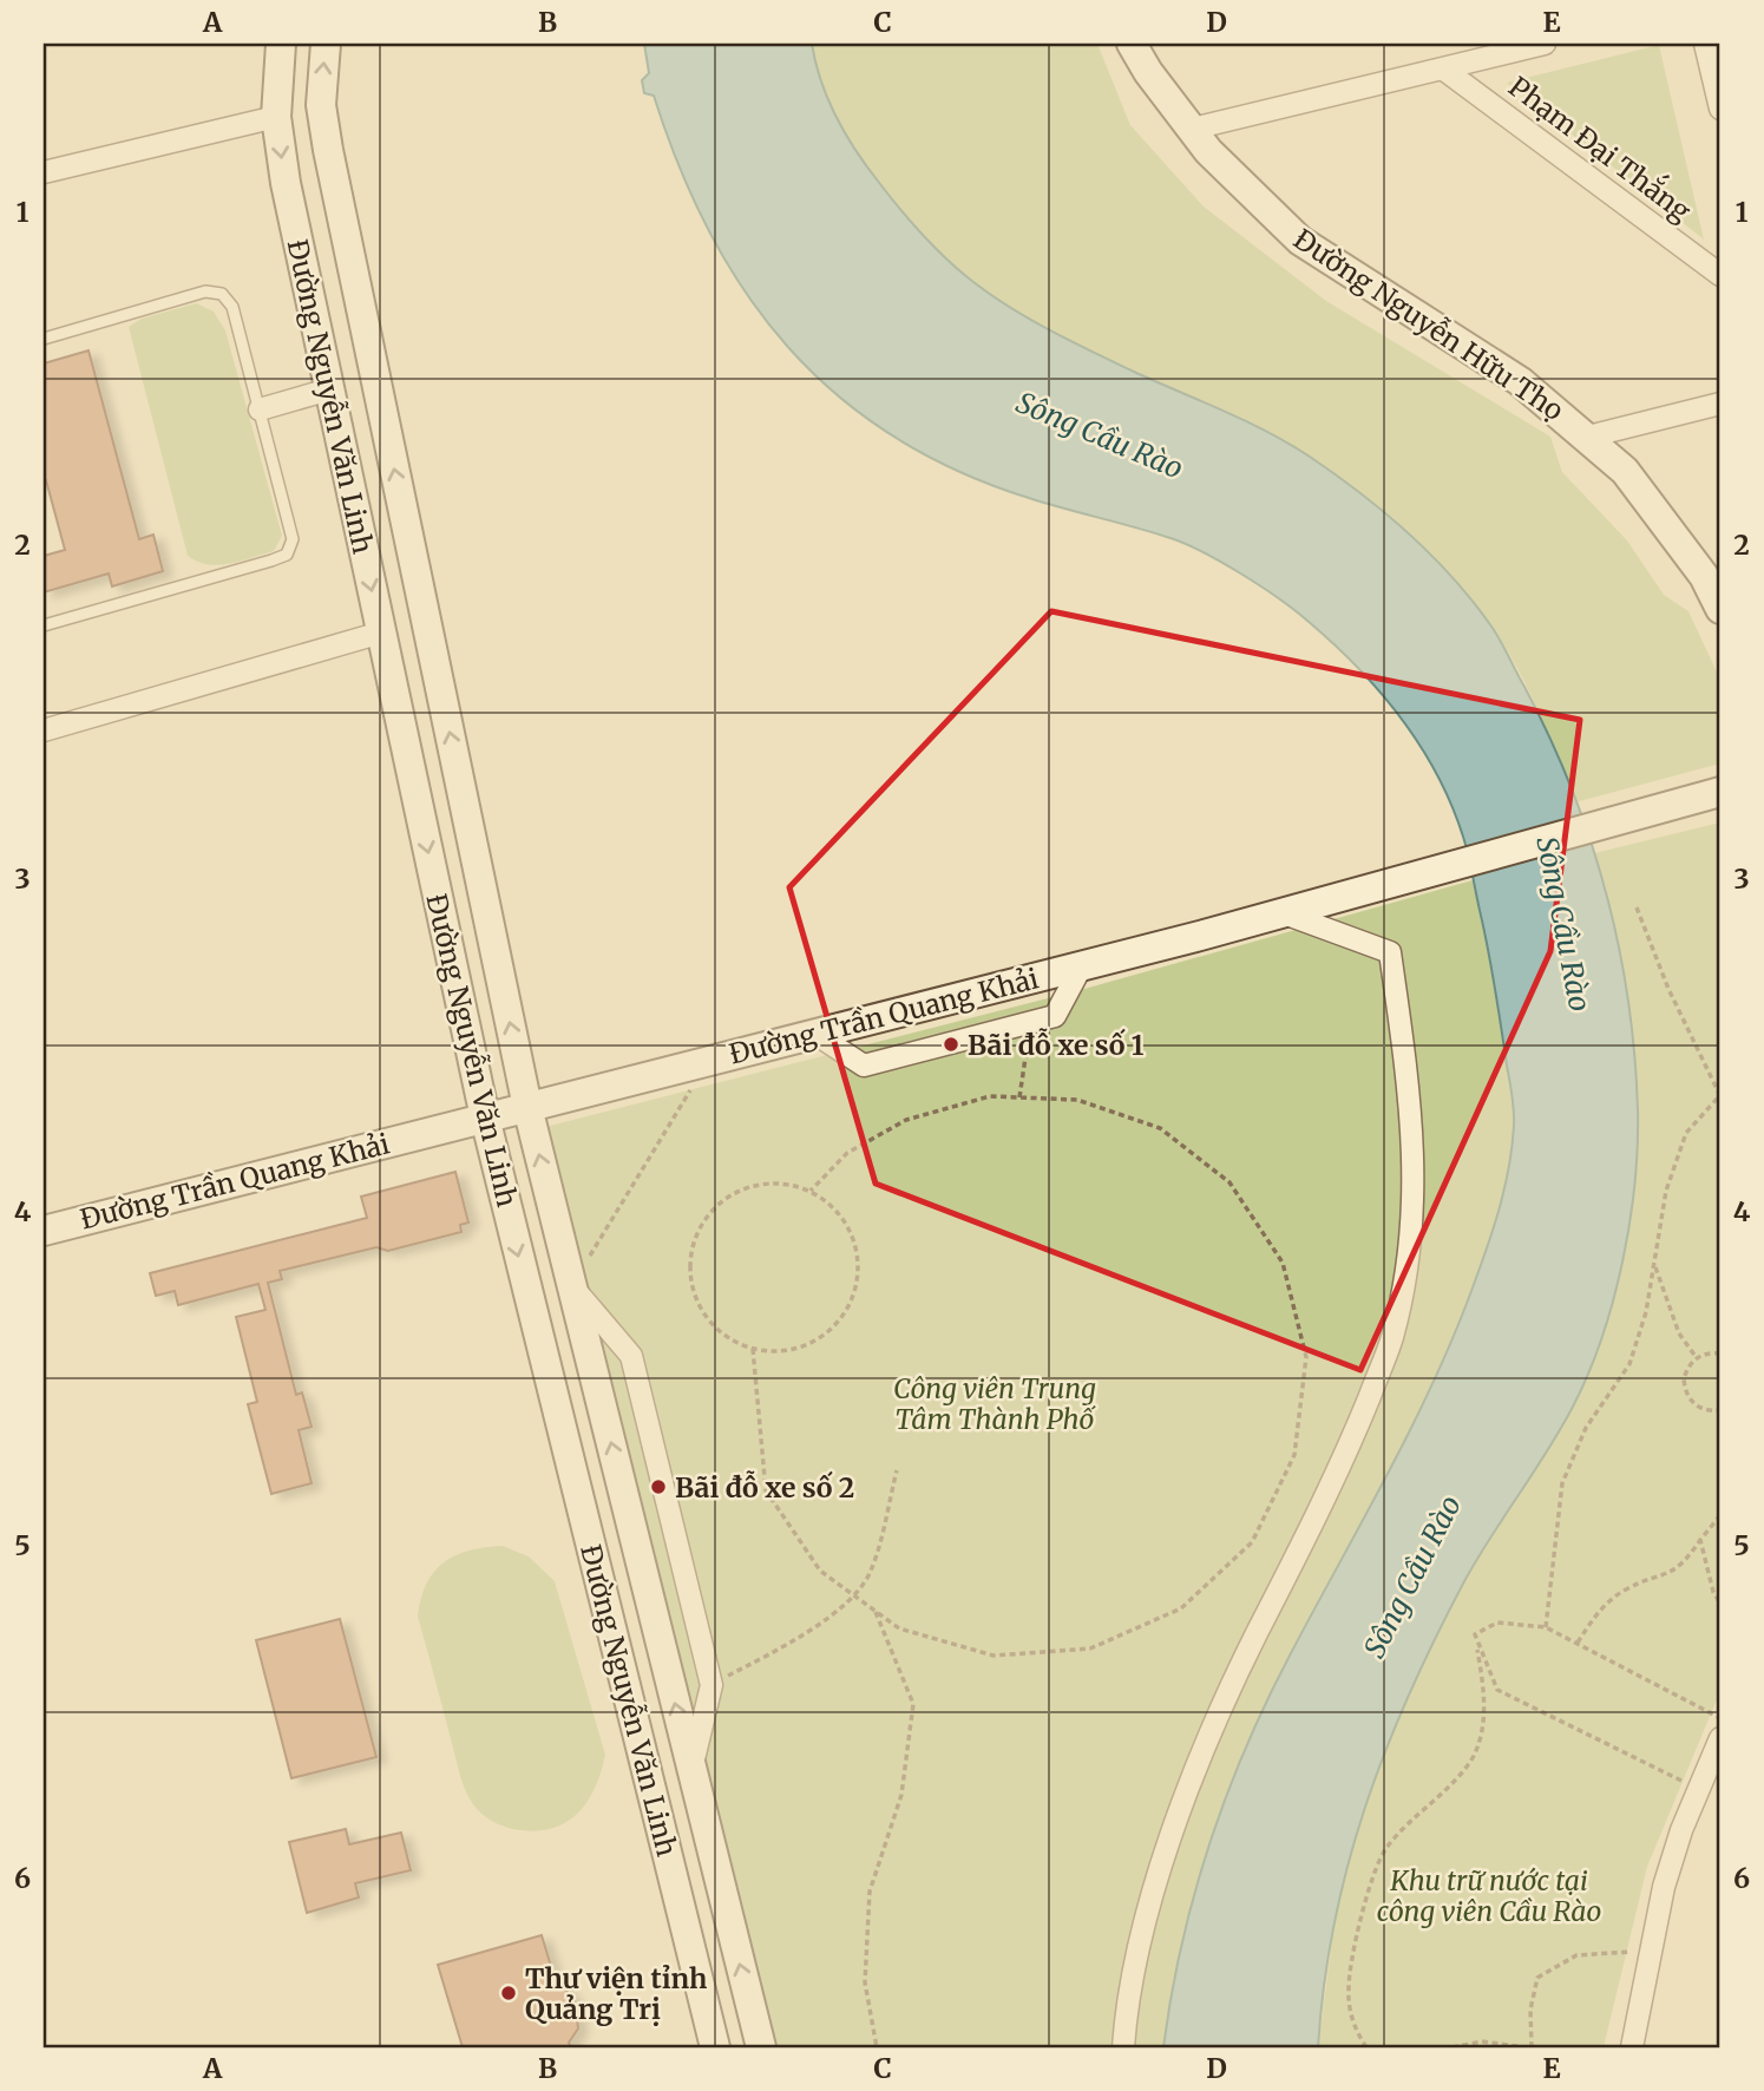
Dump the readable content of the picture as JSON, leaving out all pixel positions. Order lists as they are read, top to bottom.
{
  "streets": {
    "street": [
      "Phạm Đại Thắng",
      "Đường Nguyễn Hữu Thọ",
      "Đường Nguyễn Văn Linh",
      "Đường Trần Quang Khải"
    ]
  },
  "crossings": [
    ["Đường Nguyễn Văn Linh", "Đường Trần Quang Khải"]
  ],
  "water": ["Sông Cầu Rào"],
  "parks": ["Công viên Trung Tâm Thành Phố", "Khu trữ nước tại công viên Cầu Rào"],
  "places": ["Bãi đỗ xe số 1", "Bãi đỗ xe số 2", "Thư viện tỉnh Quảng Trị"],
  "grid": {
    "columns": [
      "A",
      "B",
      "C",
      "D",
      "E"
    ],
    "rows": [
      "1",
      "2",
      "3",
      "4",
      "5",
      "6"
    ]
  }
}
